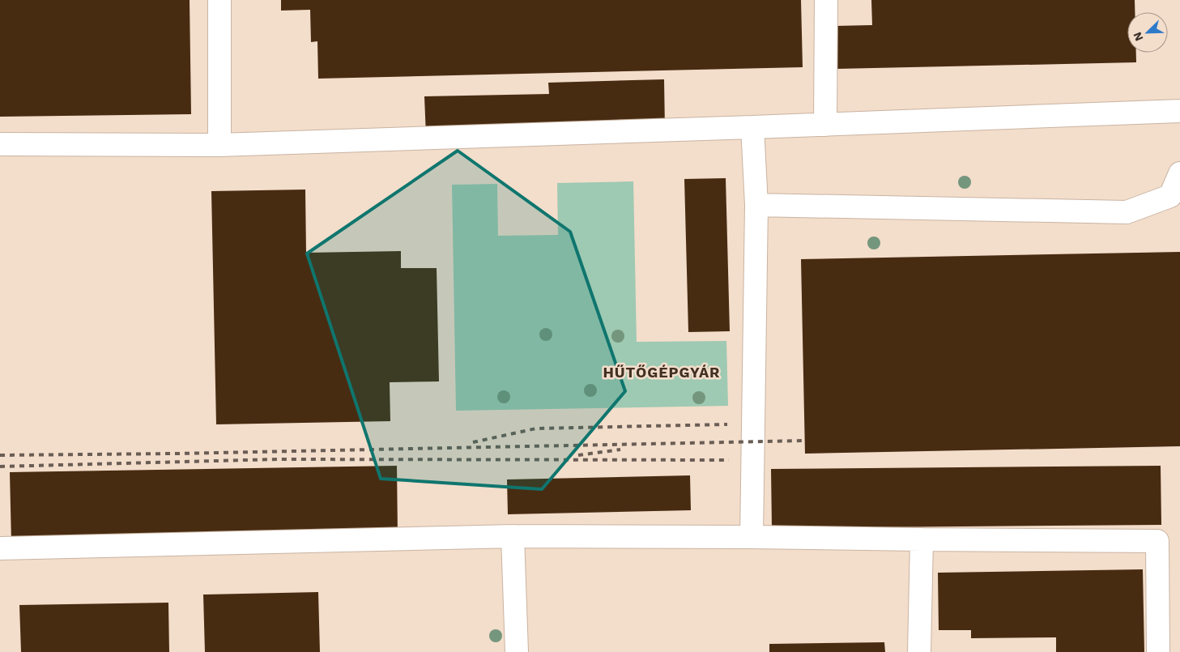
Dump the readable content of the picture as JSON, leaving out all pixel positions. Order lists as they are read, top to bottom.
{
  "districts": ["HŰTŐGÉPGYÁR"],
  "north": "bottom left"
}
